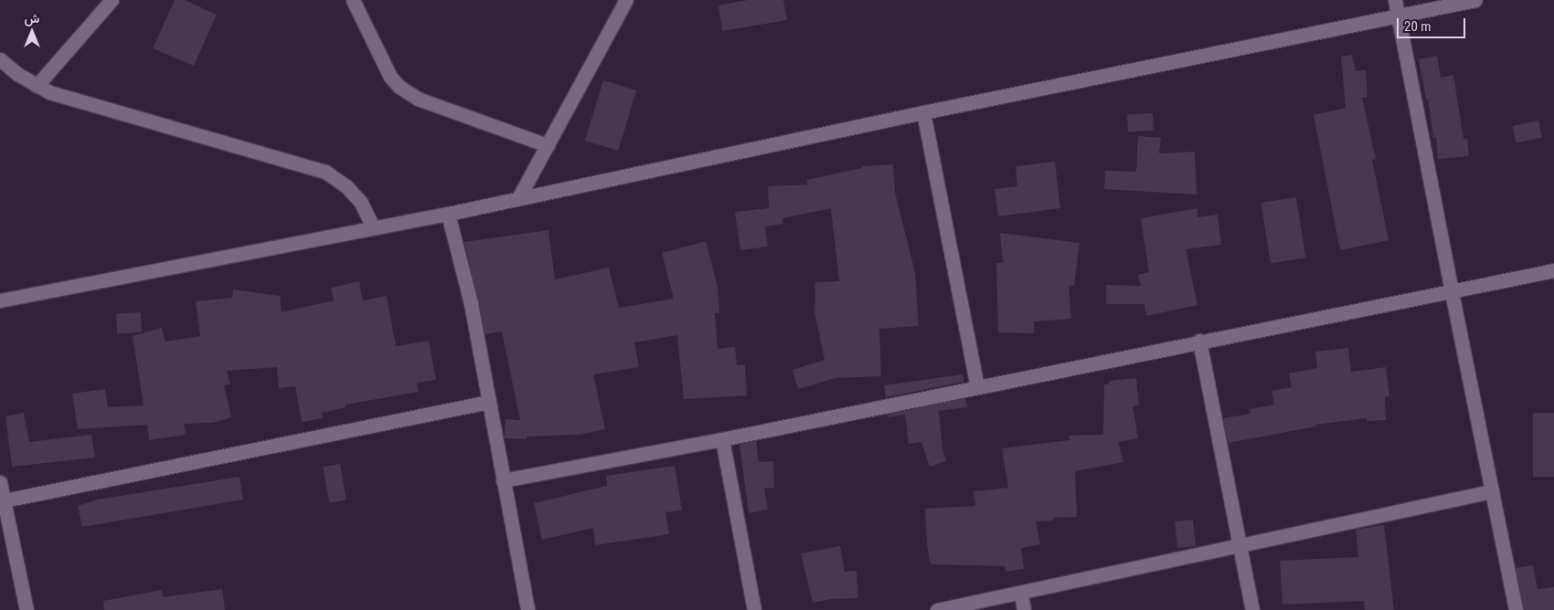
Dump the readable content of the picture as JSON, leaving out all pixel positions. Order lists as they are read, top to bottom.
{
  "scale_bar": "20 m",
  "north": "top"
}
